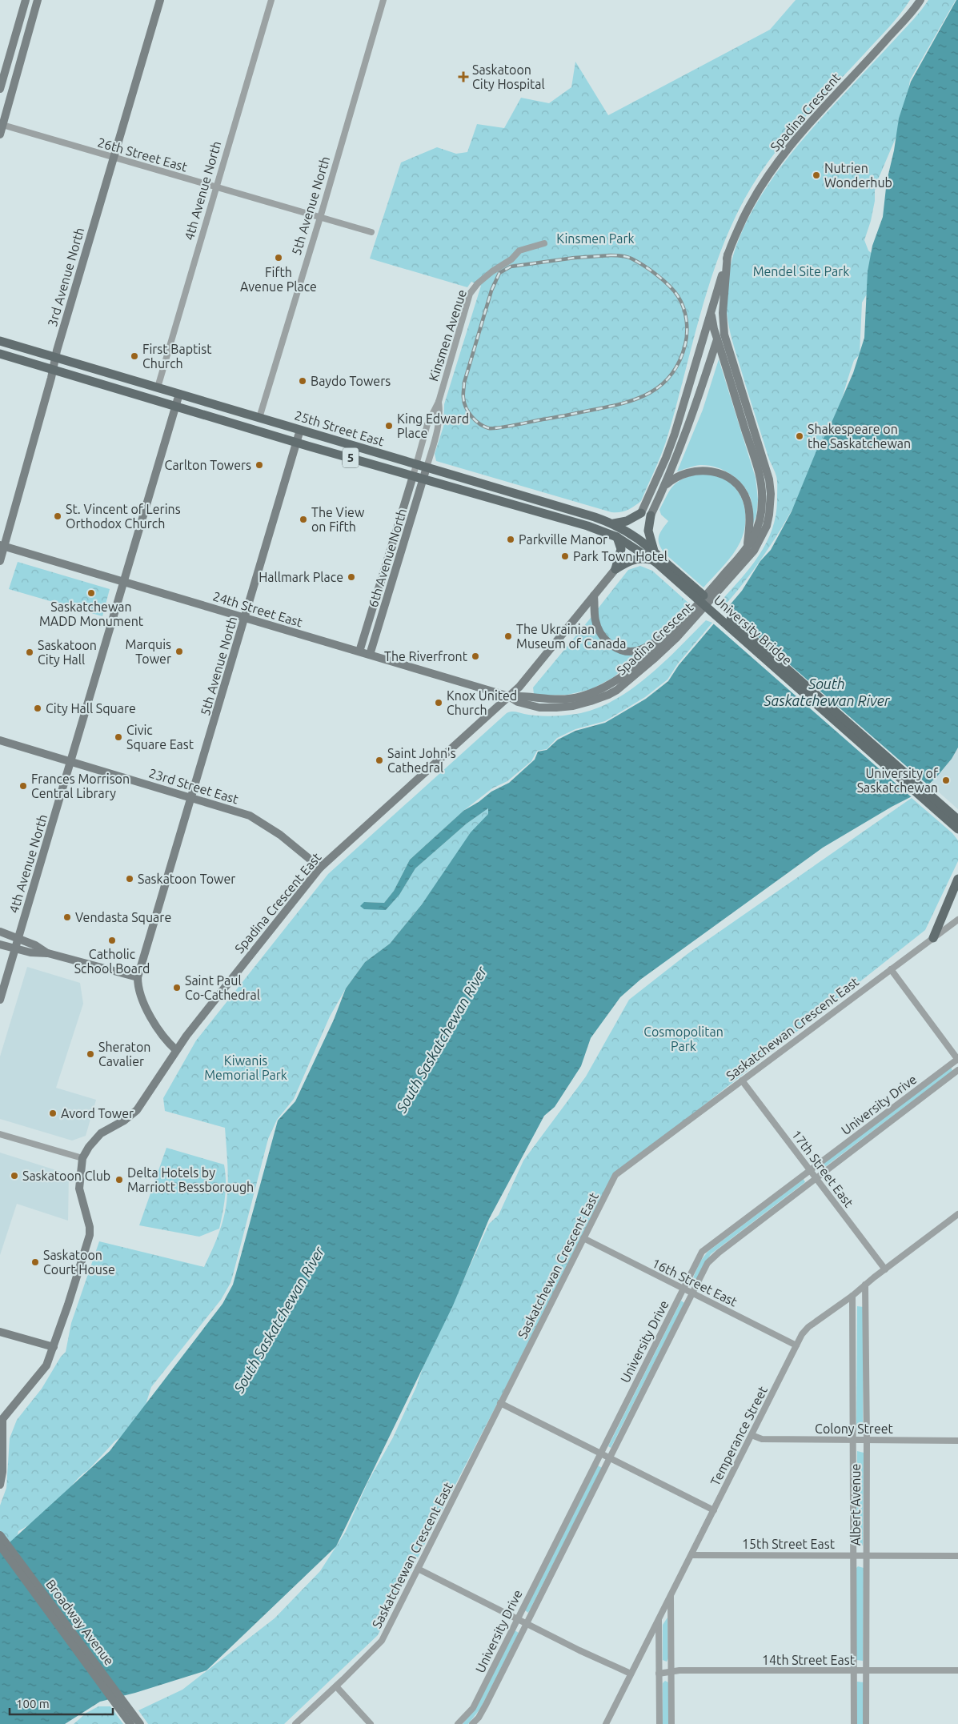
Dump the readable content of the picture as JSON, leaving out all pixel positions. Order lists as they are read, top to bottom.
{
  "streets": {
    "main road": ["25th Street East", "5", "University Bridge"],
    "street": [
      "Spadina Crescent",
      "26th Street East",
      "4th Avenue North",
      "5th Avenue North",
      "3rd Avenue North",
      "Kinsmen Avenue",
      "6th Avenue North",
      "24th Street East",
      "23rd Street East",
      "Spadina Crescent East",
      "Saskatchewan Crescent East",
      "University Drive",
      "17th Street East",
      "16th Street East",
      "Colony Street",
      "Temperance Street",
      "Albert Avenue",
      "15th Street East",
      "Broadway Avenue",
      "14th Street East"
    ]
  },
  "crossings": [
    ["Spadina Crescent", "24th Street East"],
    ["Spadina Crescent", "Spadina Crescent East"],
    ["26th Street East", "4th Avenue North"],
    ["26th Street East", "5th Avenue North"],
    ["26th Street East", "3rd Avenue North"],
    ["4th Avenue North", "25th Street East"],
    ["4th Avenue North", "24th Street East"],
    ["4th Avenue North", "23rd Street East"],
    ["5th Avenue North", "25th Street East"],
    ["5th Avenue North", "24th Street East"],
    ["5th Avenue North", "23rd Street East"],
    ["3rd Avenue North", "25th Street East"],
    ["3rd Avenue North", "24th Street East"],
    ["Kinsmen Avenue", "25th Street East"],
    ["Kinsmen Avenue", "6th Avenue North"],
    ["25th Street East", "6th Avenue North"],
    ["25th Street East", "University Bridge"],
    ["6th Avenue North", "24th Street East"],
    ["24th Street East", "Spadina Crescent East"],
    ["23rd Street East", "Spadina Crescent East"],
    ["Saskatchewan Crescent East", "17th Street East"],
    ["Saskatchewan Crescent East", "16th Street East"],
    ["University Drive", "17th Street East"],
    ["University Drive", "16th Street East"],
    ["17th Street East", "Temperance Street"],
    ["16th Street East", "Temperance Street"],
    ["Colony Street", "Temperance Street"],
    ["Colony Street", "Albert Avenue"],
    ["Temperance Street", "Albert Avenue"],
    ["Temperance Street", "15th Street East"],
    ["Albert Avenue", "15th Street East"],
    ["Albert Avenue", "14th Street East"]
  ],
  "water": ["South Saskatchewan River"],
  "parks": [
    "Kinsmen Park",
    "Mendel Site Park",
    "Cosmopolitan Park",
    "Kiwanis Memorial Park"
  ],
  "places": {
    "health": ["Saskatoon City Hospital"],
    "other": [
      "Nutrien Wonderhub",
      "Fifth Avenue Place",
      "First Baptist Church",
      "Baydo Towers",
      "King Edward Place",
      "Shakespeare on the Saskatchewan",
      "Carlton Towers",
      "St. Vincent of Lerins Orthodox Church",
      "The View on Fifth",
      "Parkville Manor",
      "Park Town Hotel",
      "Hallmark Place",
      "Saskatchewan MADD Monument",
      "The Ukrainian Museum of Canada",
      "Marquis Tower",
      "Saskatoon City Hall",
      "The Riverfront",
      "Knox United Church",
      "City Hall Square",
      "Civic Square East",
      "Saint John's Cathedral",
      "University of Saskatchewan",
      "Frances Morrison Central Library",
      "Saskatoon Tower",
      "Vendasta Square",
      "Catholic School Board",
      "Saint Paul Co-Cathedral",
      "Sheraton Cavalier",
      "Avord Tower",
      "Saskatoon Club",
      "Delta Hotels by Marriott Bessborough",
      "Saskatoon Court House"
    ]
  },
  "scale_bar": "100 m"
}
